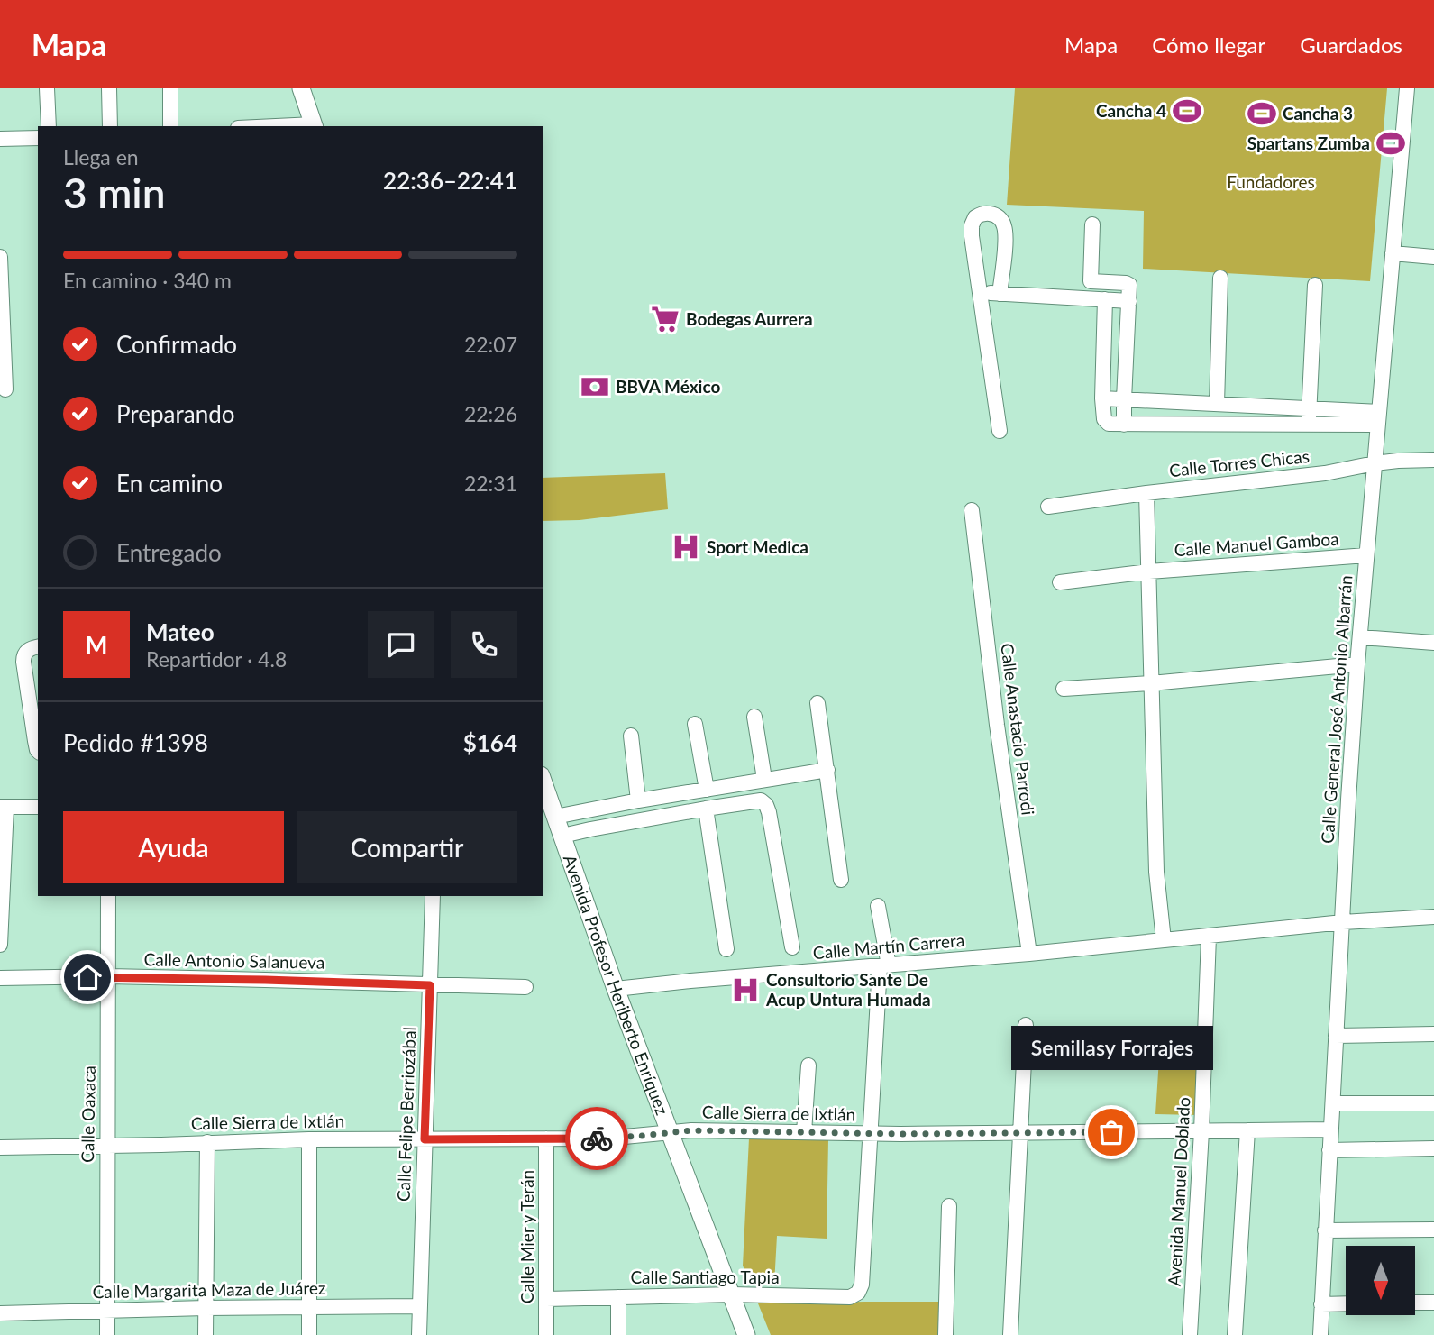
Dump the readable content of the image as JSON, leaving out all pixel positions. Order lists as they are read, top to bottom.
{
  "streets": {
    "main road": ["Avenida Profesor Heriberto Enríquez"],
    "street": [
      "Calle Torres Chicas",
      "Calle Manuel Gamboa",
      "Calle General José Antonio Albarrán",
      "Calle Anastacio Parrodi",
      "Calle Martín Carrera",
      "Calle Antonio Salanueva",
      "Calle Sierra de Ixtlán",
      "Calle Oaxaca",
      "Calle Felipe Berriozábal",
      "Avenida Manuel Doblado",
      "Calle Mier y Terán",
      "Calle Santiago Tapia",
      "Calle Margarita Maza de Juárez"
    ]
  },
  "crossings": [
    ["Calle Torres Chicas", "Calle General José Antonio Albarrán"],
    ["Calle Manuel Gamboa", "Calle General José Antonio Albarrán"],
    ["Calle General José Antonio Albarrán", "Calle Martín Carrera"],
    ["Calle General José Antonio Albarrán", "Calle Sierra de Ixtlán"],
    ["Calle Anastacio Parrodi", "Calle Martín Carrera"],
    ["Calle Martín Carrera", "Avenida Profesor Heriberto Enríquez"],
    ["Calle Martín Carrera", "Avenida Manuel Doblado"],
    ["Calle Antonio Salanueva", "Calle Oaxaca"],
    ["Calle Antonio Salanueva", "Calle Felipe Berriozábal"],
    ["Avenida Profesor Heriberto Enríquez", "Calle Sierra de Ixtlán"],
    ["Avenida Profesor Heriberto Enríquez", "Calle Santiago Tapia"],
    ["Calle Sierra de Ixtlán", "Calle Oaxaca"],
    ["Calle Sierra de Ixtlán", "Calle Felipe Berriozábal"],
    ["Calle Sierra de Ixtlán", "Avenida Manuel Doblado"],
    ["Calle Sierra de Ixtlán", "Calle Mier y Terán"],
    ["Calle Sierra de Ixtlán", "Calle Santiago Tapia"],
    ["Calle Oaxaca", "Calle Margarita Maza de Juárez"],
    ["Calle Felipe Berriozábal", "Calle Margarita Maza de Juárez"],
    ["Calle Mier y Terán", "Calle Santiago Tapia"]
  ],
  "parks": ["Fundadores"],
  "places": {
    "sports": ["Cancha 4", "Cancha 3", "Spartans Zumba"],
    "supermarket": ["Bodegas Aurrera"],
    "bank": ["BBVA México"],
    "hospital": ["Sport Medica", "Consultorio Sante De Acup Untura Humada"],
    "other": ["Semillasy Forrajes"]
  },
  "north": "bottom",
  "page": {
    "header": "Mapa",
    "nav": ["Mapa", "Cómo llegar", "Guardados"],
    "heading": ["3 min", "Llega en", "22:36–22:41"],
    "panel": [
      "Mateo",
      "Repartidor · 4.8",
      "Pedido #1398",
      "$164"
    ],
    "bar": "En camino · 340 m",
    "list": [
      ["Confirmado", "22:07"],
      ["Preparando", "22:26"],
      ["En camino", "22:31"],
      "Entregado"
    ],
    "round": "M",
    "buttons": ["Ayuda", "Compartir"],
    "bubble": "Semillasy Forrajes"
  }
}
